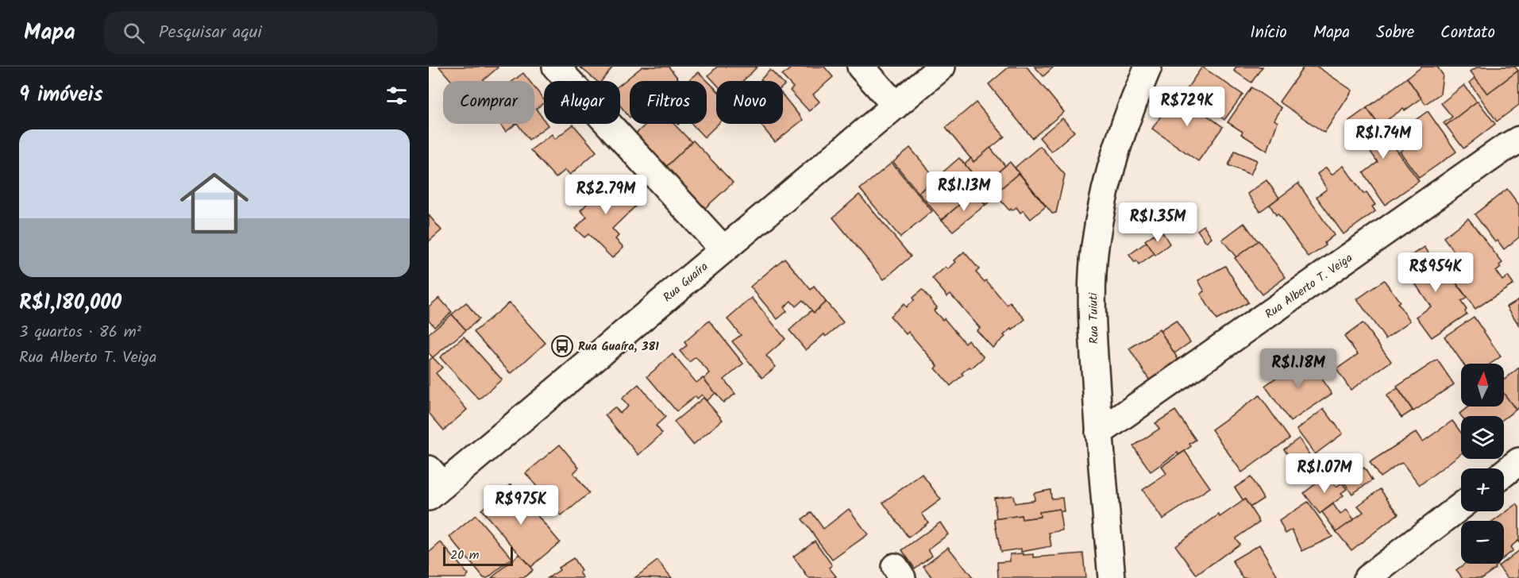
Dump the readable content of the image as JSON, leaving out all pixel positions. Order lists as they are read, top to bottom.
{
  "streets": {
    "main road": ["Rua Guaíra", "Rua Alberto T. Veiga", "Rua Tuiuti"]
  },
  "crossings": [
    ["Rua Alberto T. Veiga", "Rua Tuiuti"]
  ],
  "places": {
    "bus stop": ["Rua Guaíra, 381"]
  },
  "scale_bar": "20 m",
  "north": "top",
  "page": {
    "header": "Mapa",
    "search": "Pesquisar aqui",
    "nav": [
      "Início",
      "Mapa",
      "Sobre",
      "Contato"
    ],
    "heading": "9 imóveis",
    "chip": [
      "Comprar",
      "Alugar",
      "Filtros",
      "Novo"
    ],
    "price": [
      "R$729K",
      "R$1.74M",
      "R$1.13M",
      "R$2.79M",
      "R$1.35M",
      "R$954K",
      "R$1.18M",
      "R$1.07M",
      "R$975K"
    ],
    "list": [
      {
        "name": "R$1,180,000",
        "note": "3 quartos · 86 m² · Rua Alberto T. Veiga"
      }
    ],
    "map_buttons": ["+", "−"],
    "scale": "20 m"
  }
}
